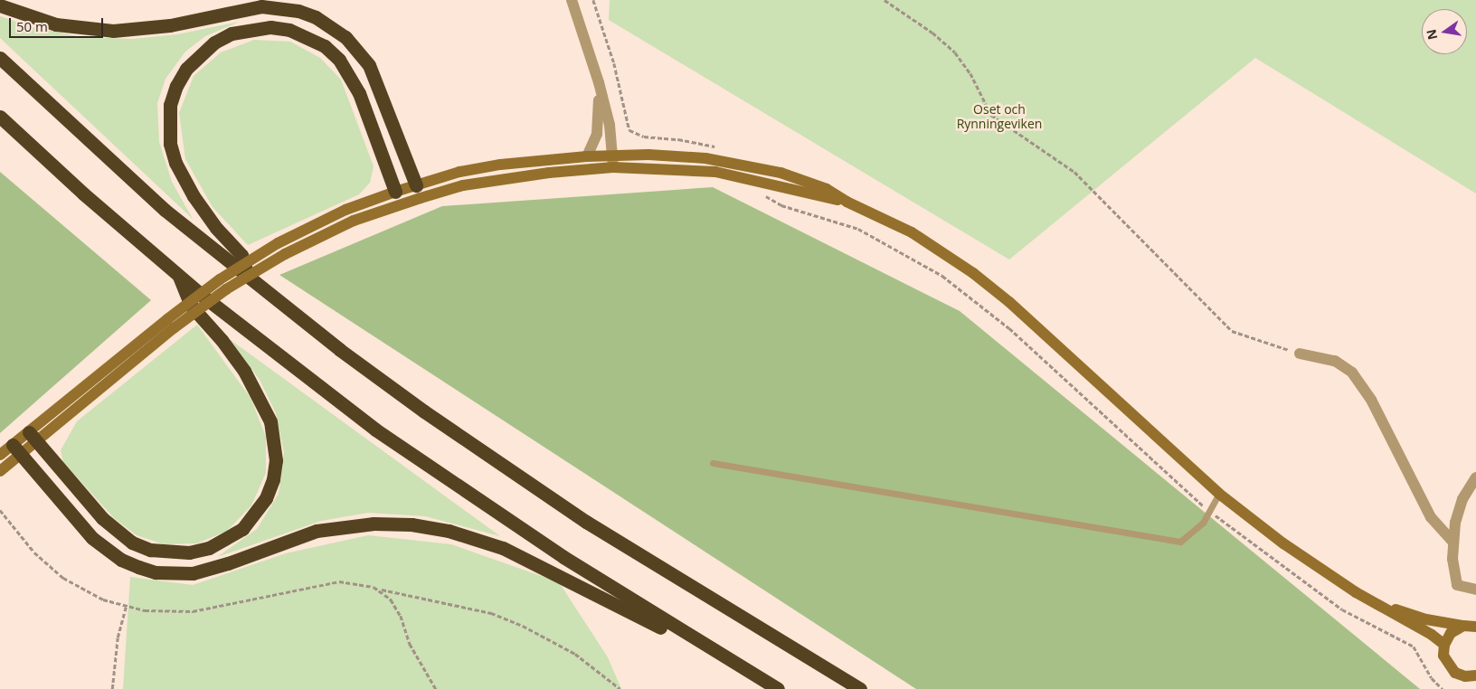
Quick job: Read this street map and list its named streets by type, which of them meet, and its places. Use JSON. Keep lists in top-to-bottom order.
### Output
{
  "parks": ["Oset och Rynningeviken"],
  "scale_bar": "50 m",
  "north": "left"
}
